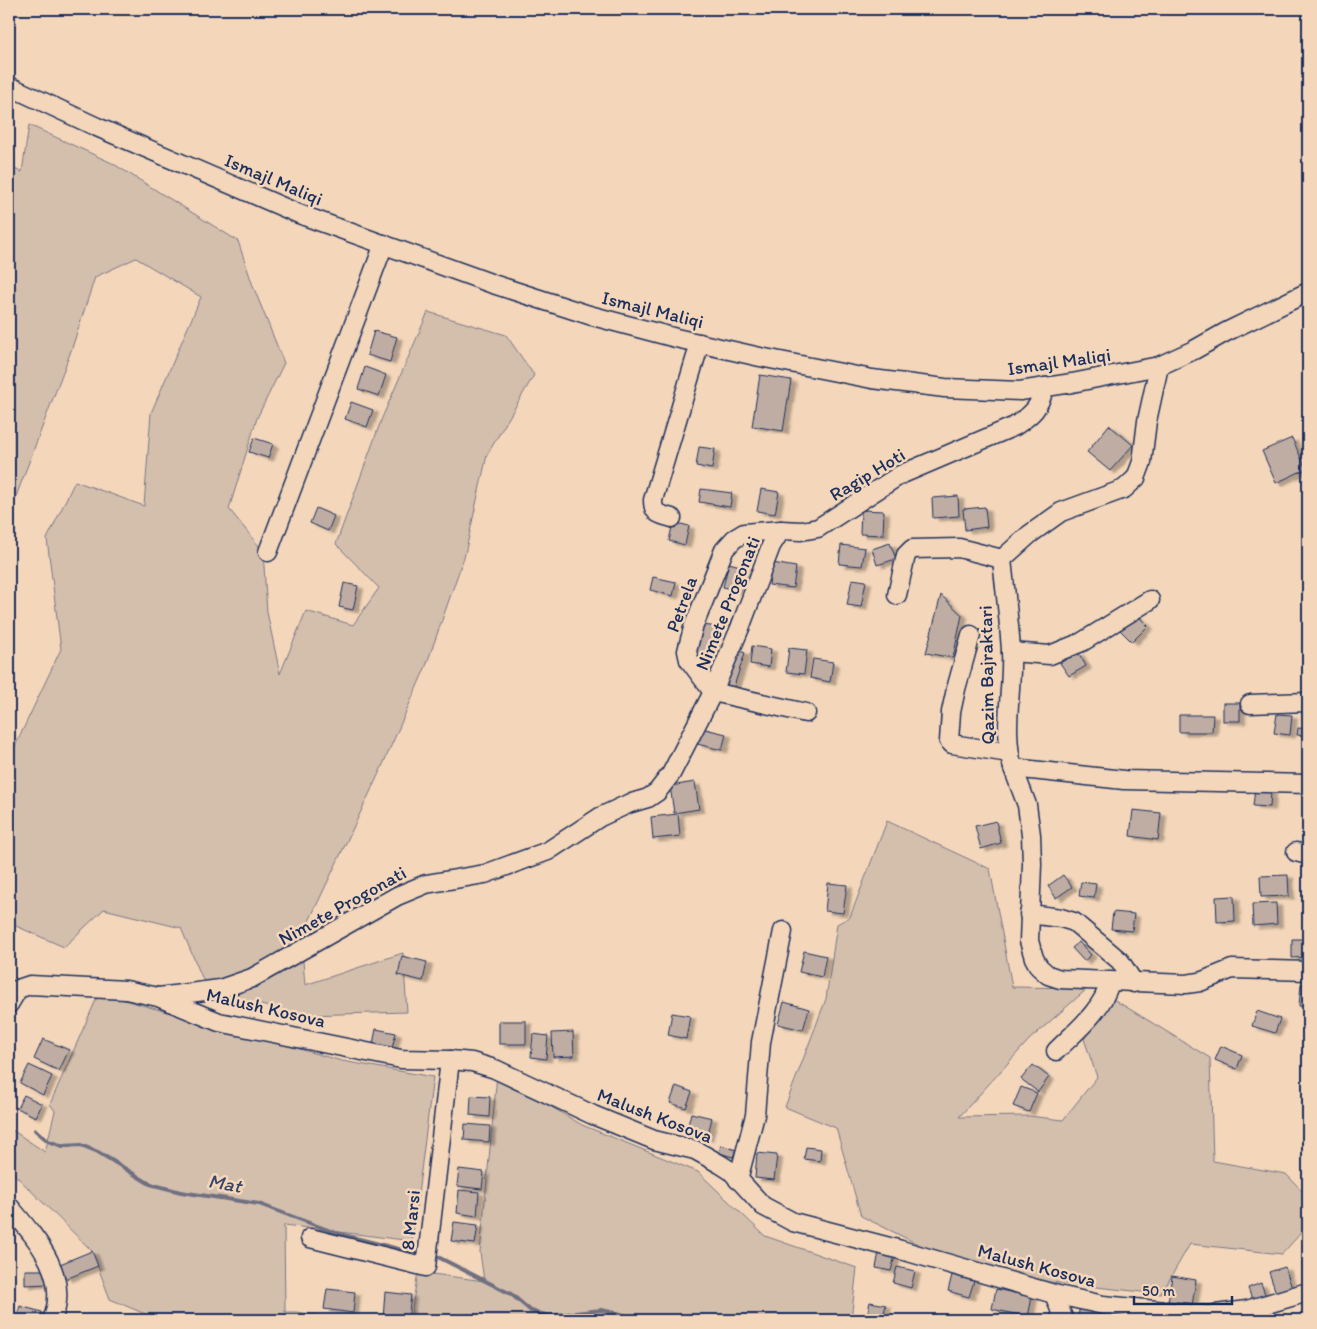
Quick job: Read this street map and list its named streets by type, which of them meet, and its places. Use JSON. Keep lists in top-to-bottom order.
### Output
{
  "streets": {
    "street": [
      "Ismajl Maliqi",
      "Ragip Hoti",
      "Nimete Progonati",
      "Petrela",
      "Qazim Bajraktari",
      "Malush Kosova",
      "8 Marsi"
    ]
  },
  "crossings": [
    ["Ismajl Maliqi", "Ragip Hoti"],
    ["Ragip Hoti", "Nimete Progonati"],
    ["Ragip Hoti", "Petrela"],
    ["Nimete Progonati", "Petrela"],
    ["Nimete Progonati", "Malush Kosova"],
    ["Malush Kosova", "8 Marsi"]
  ],
  "water": ["Mat"],
  "scale_bar": "50 m"
}
